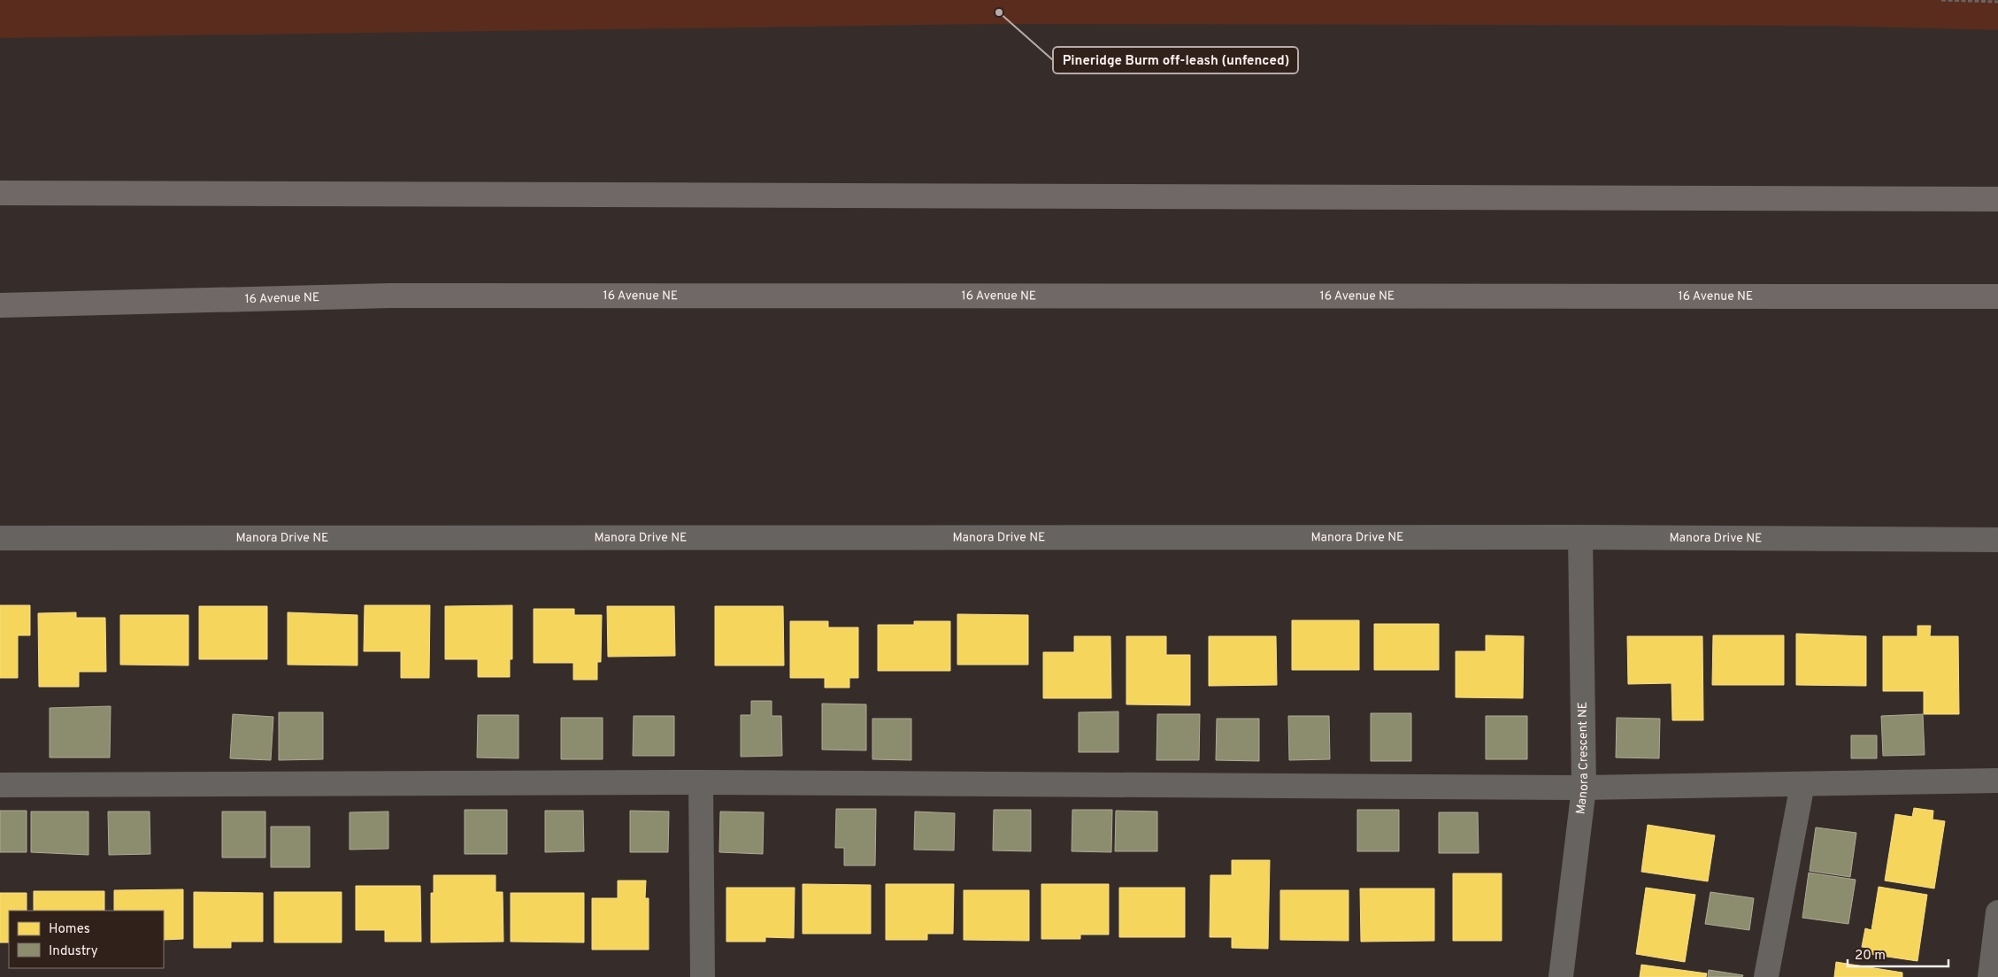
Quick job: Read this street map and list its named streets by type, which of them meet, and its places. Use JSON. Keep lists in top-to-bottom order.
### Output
{
  "streets": {
    "highway": ["16 Avenue NE"],
    "street": ["Manora Drive NE", "Manora Crescent NE"]
  },
  "crossings": [
    ["Manora Drive NE", "Manora Crescent NE"]
  ],
  "places": ["Pineridge Burm off-leash (unfenced)"],
  "legend": ["Homes", "Industry"],
  "scale_bar": "20 m"
}
